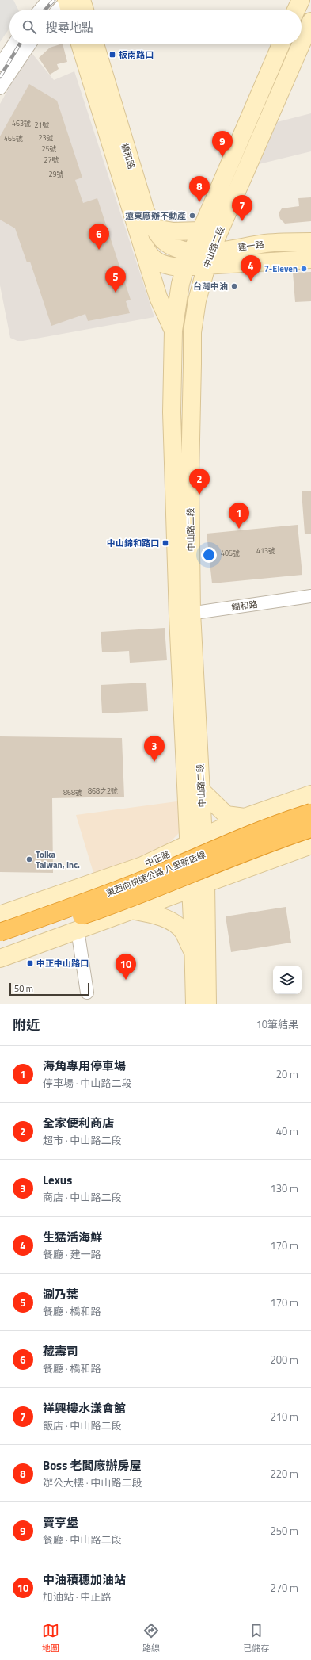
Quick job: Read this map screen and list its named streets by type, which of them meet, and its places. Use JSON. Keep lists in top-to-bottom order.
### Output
{
  "streets": {
    "highway": ["東西向快速公路 八里新店線"],
    "main road": [
      "橋和路",
      "建一路",
      "中山路二段",
      "中正路"
    ],
    "street": ["錦和路"]
  },
  "crossings": [
    ["橋和路", "建一路"],
    ["橋和路", "中山路二段"],
    ["建一路", "中山路二段"],
    ["中山路二段", "錦和路"],
    ["中山路二段", "中正路"]
  ],
  "places": {
    "transit": ["板南路口", "中山錦和路口", "中正中山路口"],
    "other": [
      "遠東廠辦不動產",
      "7-Eleven",
      "台灣中油",
      "Tolka Taiwan, Inc."
    ]
  },
  "house_numbers": [
    "463號",
    "21號",
    "23號",
    "465號",
    "25號",
    "27號",
    "29號",
    "413號",
    "405號",
    "868之2號",
    "868號"
  ],
  "scale_bar": "50 m",
  "page": {
    "search": "搜尋地點",
    "pins": [
      "9",
      "8",
      "7",
      "6",
      "4",
      "5",
      "2",
      "1",
      "3",
      "10"
    ],
    "scale": "50 m",
    "heading": ["附近", "10筆結果"],
    "list": [
      {
        "mark": "1",
        "name": "海角專用停車場",
        "note": "停車場 · 中山路二段",
        "value": "20 m"
      },
      {
        "mark": "2",
        "name": "全家便利商店",
        "note": "超市 · 中山路二段",
        "value": "40 m"
      },
      {
        "mark": "3",
        "name": "Lexus",
        "note": "商店 · 中山路二段",
        "value": "130 m"
      },
      {
        "mark": "4",
        "name": "生猛活海鮮",
        "note": "餐廳 · 建一路",
        "value": "170 m"
      },
      {
        "mark": "5",
        "name": "涮乃葉",
        "note": "餐廳 · 橋和路",
        "value": "170 m"
      },
      {
        "mark": "6",
        "name": "藏壽司",
        "note": "餐廳 · 橋和路",
        "value": "200 m"
      },
      {
        "mark": "7",
        "name": "祥興樓水漾會館",
        "note": "飯店 · 中山路二段",
        "value": "210 m"
      },
      {
        "mark": "8",
        "name": "Boss 老闆廠辦房屋",
        "note": "辦公大樓 · 中山路二段",
        "value": "220 m"
      },
      {
        "mark": "9",
        "name": "賣亨堡",
        "note": "餐廳 · 中山路二段",
        "value": "250 m"
      },
      {
        "mark": "10",
        "name": "中油積穗加油站",
        "note": "加油站 · 中正路",
        "value": "270 m"
      }
    ],
    "nav": ["地圖", "路線", "已儲存"]
  }
}
